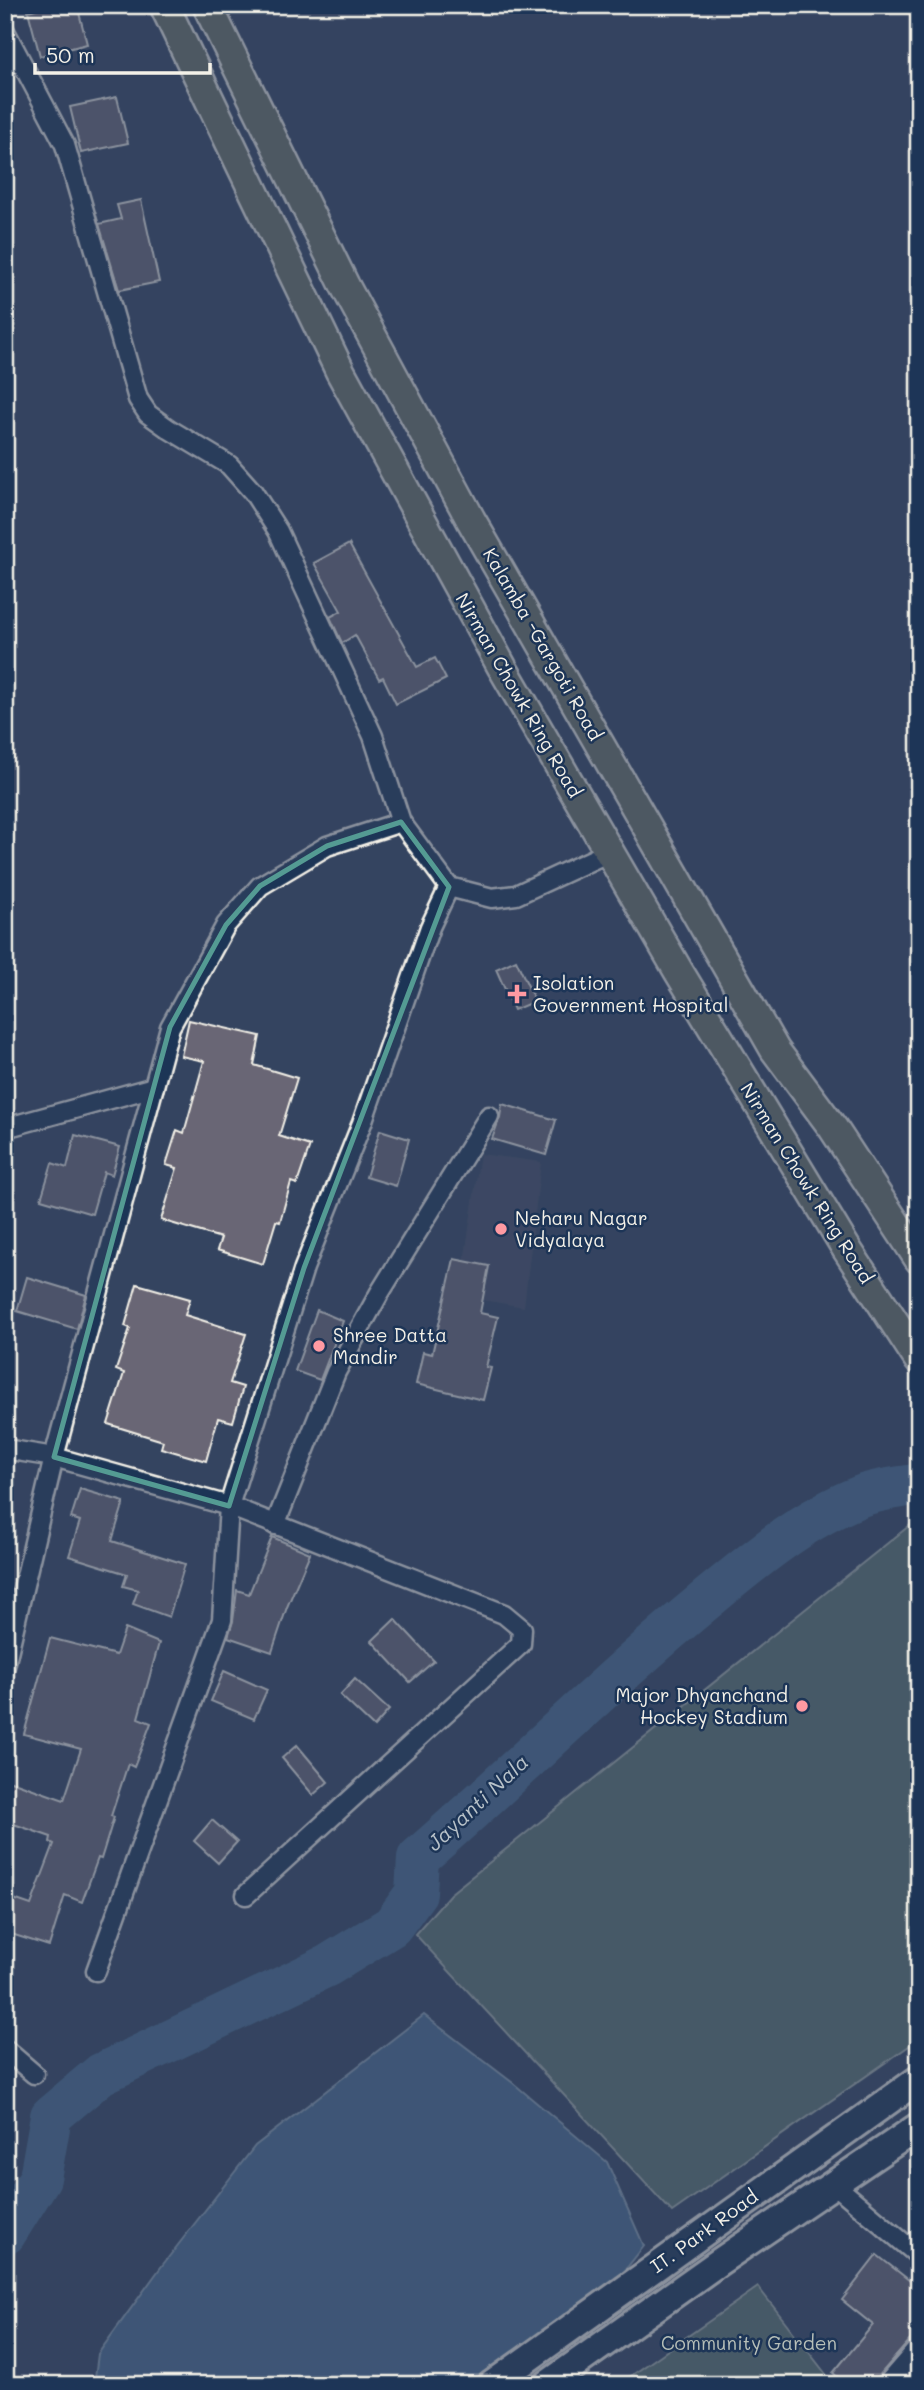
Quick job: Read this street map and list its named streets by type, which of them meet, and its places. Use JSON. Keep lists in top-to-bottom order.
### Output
{
  "streets": {
    "main road": ["Kalamba -Gargoti Road", "Nirman Chowk Ring Road", "IT. Park Road"]
  },
  "water": ["Jayanti Nala"],
  "parks": ["Community Garden"],
  "places": {
    "health": ["Isolation Government Hospital"],
    "other": ["Neharu Nagar Vidyalaya", "Shree Datta Mandir", "Major Dhyanchand Hockey Stadium"]
  },
  "scale_bar": "50 m"
}
